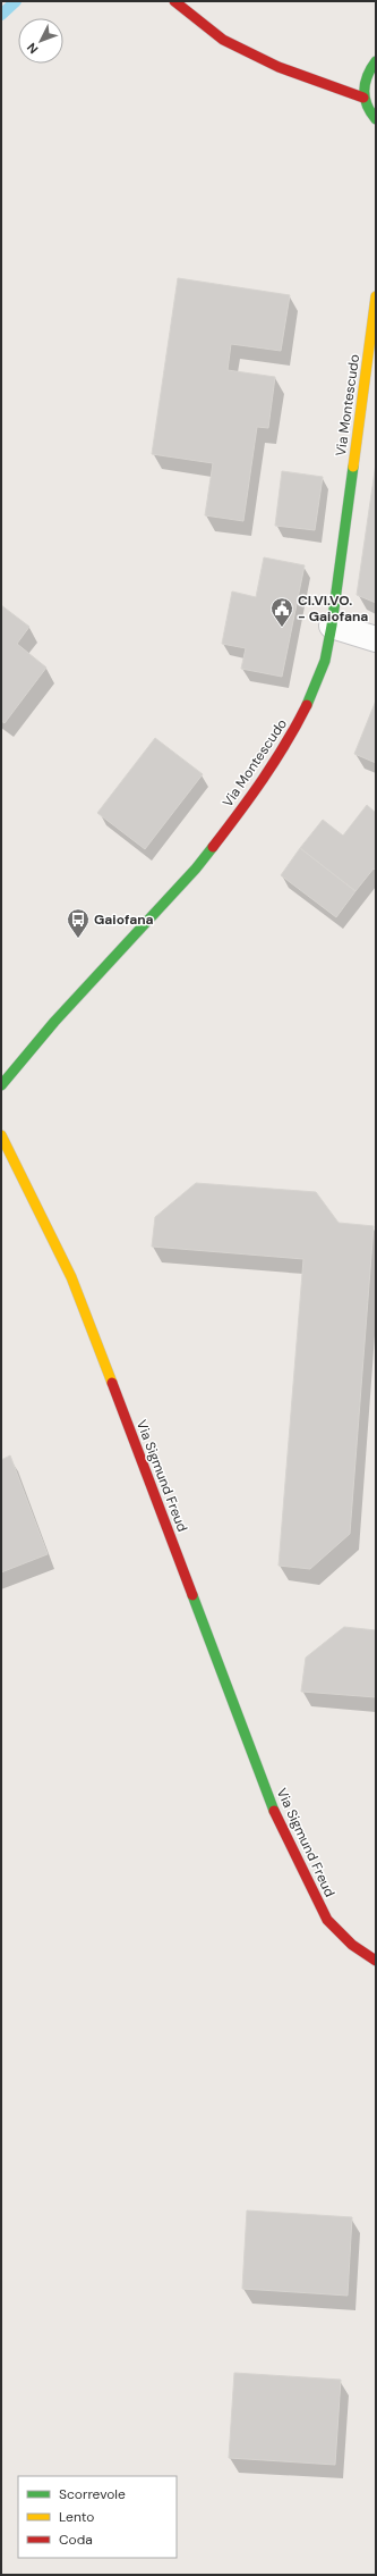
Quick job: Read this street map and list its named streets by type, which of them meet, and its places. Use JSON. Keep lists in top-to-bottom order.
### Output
{
  "streets": {
    "street": ["Via Montescudo", "Via Sigmund Freud"]
  },
  "places": {
    "public building": ["CI.VI.VO. - Gaiofana"],
    "bus stop": ["Gaiofana"]
  },
  "legend": ["Scorrevole", "Lento", "Coda"],
  "north": "bottom left"
}
